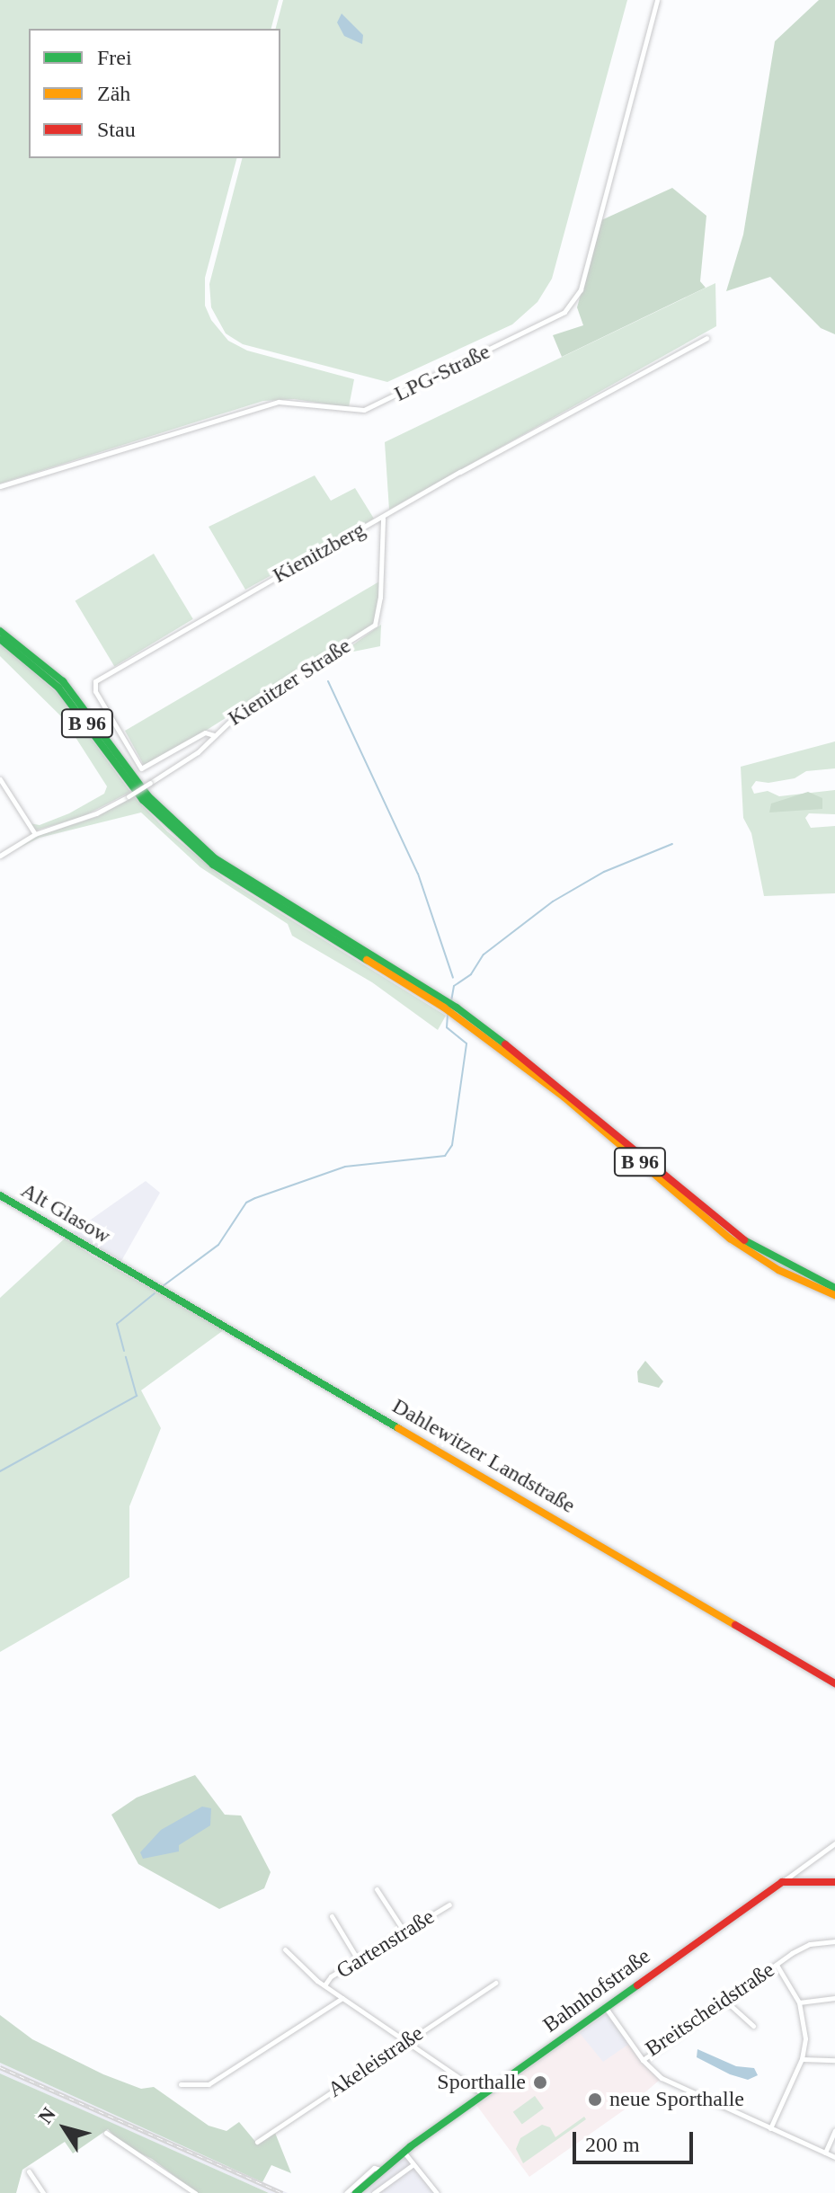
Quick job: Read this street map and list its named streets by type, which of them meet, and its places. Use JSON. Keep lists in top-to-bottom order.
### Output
{
  "streets": {
    "main road": [
      "B 96",
      "Alt Glasow",
      "Dahlewitzer Landstraße",
      "Bahnhofstraße"
    ],
    "street": [
      "LPG-Straße",
      "Kienitzberg",
      "Kienitzer Straße",
      "Gartenstraße",
      "Breitscheidstraße",
      "Akeleistraße"
    ]
  },
  "crossings": [
    ["Kienitzberg", "Kienitzer Straße"],
    ["Alt Glasow", "Dahlewitzer Landstraße"],
    ["Bahnhofstraße", "Breitscheidstraße"]
  ],
  "places": ["Sporthalle", "neue Sporthalle"],
  "legend": ["Frei", "Zäh", "Stau"],
  "scale_bar": "200 m",
  "north": "top left"
}
